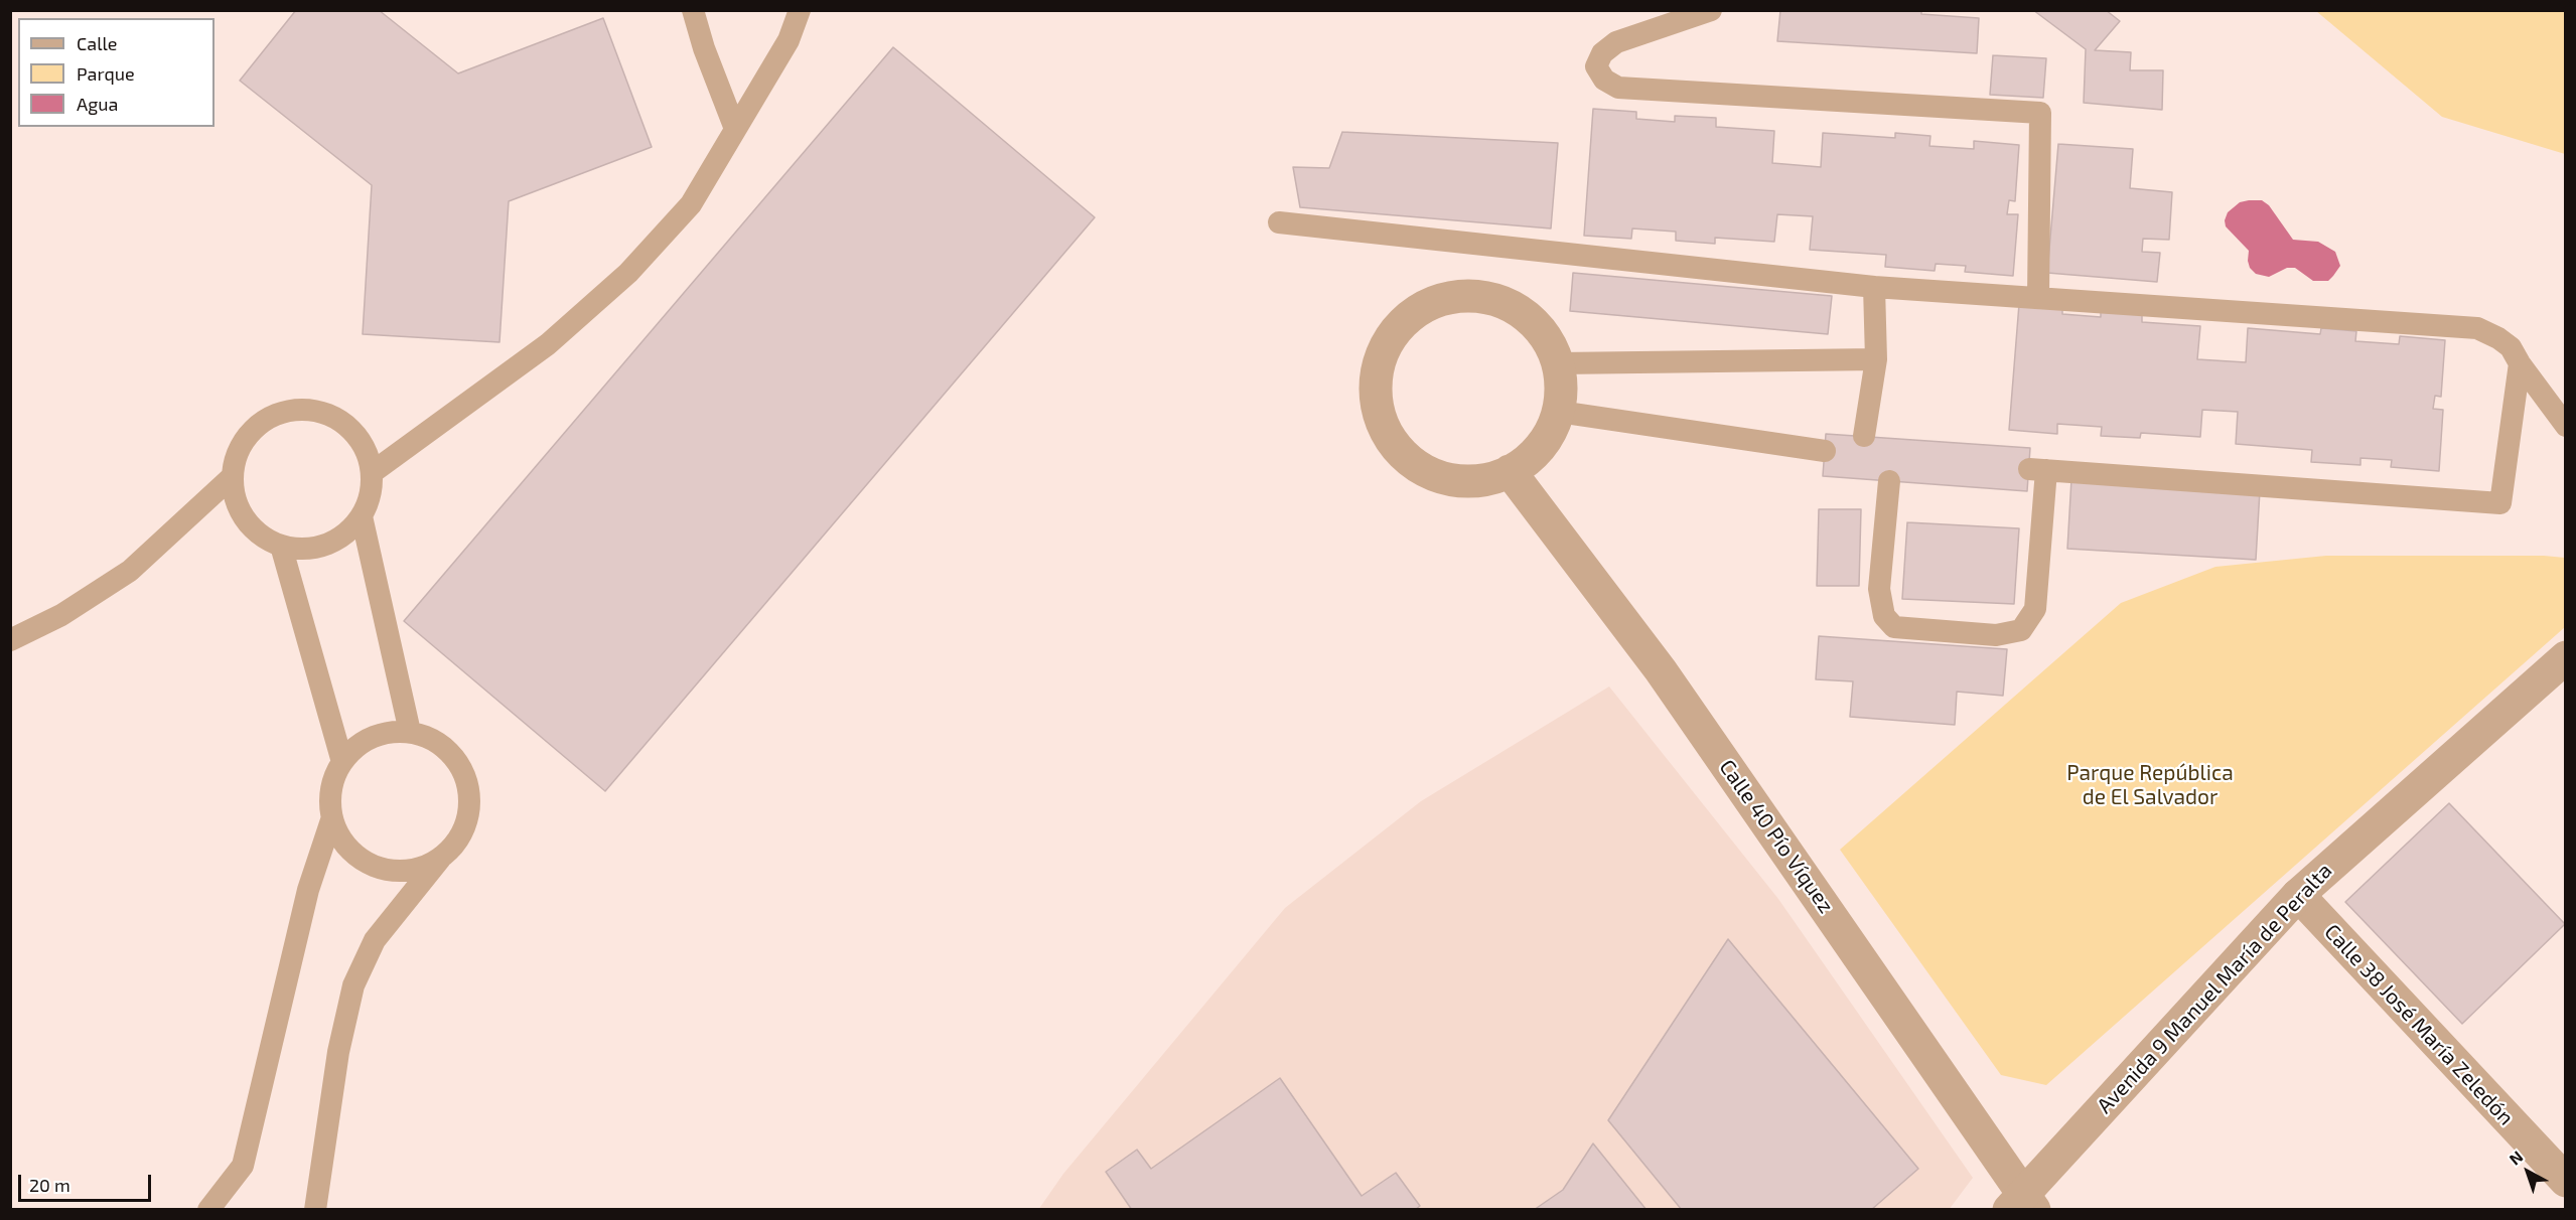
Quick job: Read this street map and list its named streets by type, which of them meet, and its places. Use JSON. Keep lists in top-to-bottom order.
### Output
{
  "streets": {
    "street": ["Calle 40 Pío Víquez", "Avenida 9 Manuel María de Peralta", "Calle 38 José María Zeledón"]
  },
  "crossings": [
    ["Calle 40 Pío Víquez", "Avenida 9 Manuel María de Peralta"],
    ["Avenida 9 Manuel María de Peralta", "Calle 38 José María Zeledón"]
  ],
  "parks": ["Parque República de El Salvador"],
  "legend": ["Calle", "Parque", "Agua"],
  "scale_bar": "20 m",
  "north": "top left"
}
